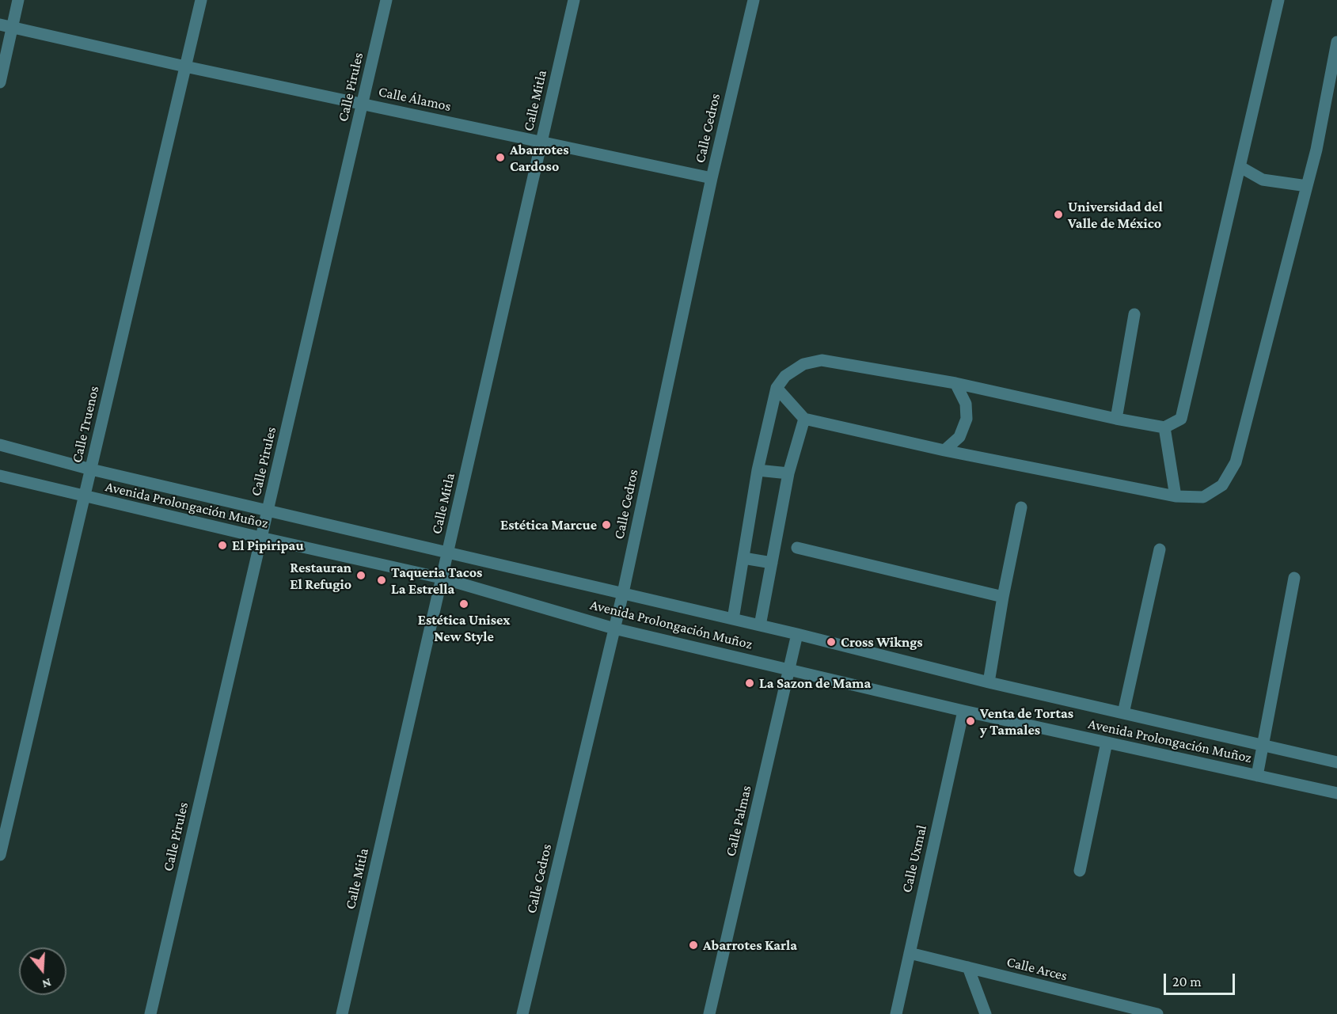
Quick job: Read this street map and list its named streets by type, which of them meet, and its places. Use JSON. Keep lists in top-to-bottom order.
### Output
{
  "streets": {
    "street": [
      "Calle Pirules",
      "Calle Álamos",
      "Calle Mitla",
      "Calle Cedros",
      "Calle Truenos",
      "Avenida Prolongación Muñoz",
      "Calle Palmas",
      "Calle Uxmal",
      "Calle Arces"
    ]
  },
  "crossings": [
    ["Calle Pirules", "Calle Álamos"],
    ["Calle Pirules", "Avenida Prolongación Muñoz"],
    ["Calle Álamos", "Calle Mitla"],
    ["Calle Álamos", "Calle Cedros"],
    ["Calle Álamos", "Calle Truenos"],
    ["Calle Mitla", "Avenida Prolongación Muñoz"],
    ["Calle Cedros", "Avenida Prolongación Muñoz"],
    ["Calle Truenos", "Avenida Prolongación Muñoz"],
    ["Avenida Prolongación Muñoz", "Calle Palmas"],
    ["Avenida Prolongación Muñoz", "Calle Uxmal"],
    ["Calle Uxmal", "Calle Arces"]
  ],
  "places": [
    "Abarrotes Cardoso",
    "Universidad del Valle de México",
    "Estética Marcue",
    "El Pipiripau",
    "Restauran El Refugio",
    "Taqueria Tacos La Estrella",
    "Estética Unisex New Style",
    "Cross Wikngs",
    "La Sazon de Mama",
    "Venta de Tortas y Tamales",
    "Abarrotes Karla"
  ],
  "scale_bar": "20 m",
  "north": "bottom"
}
